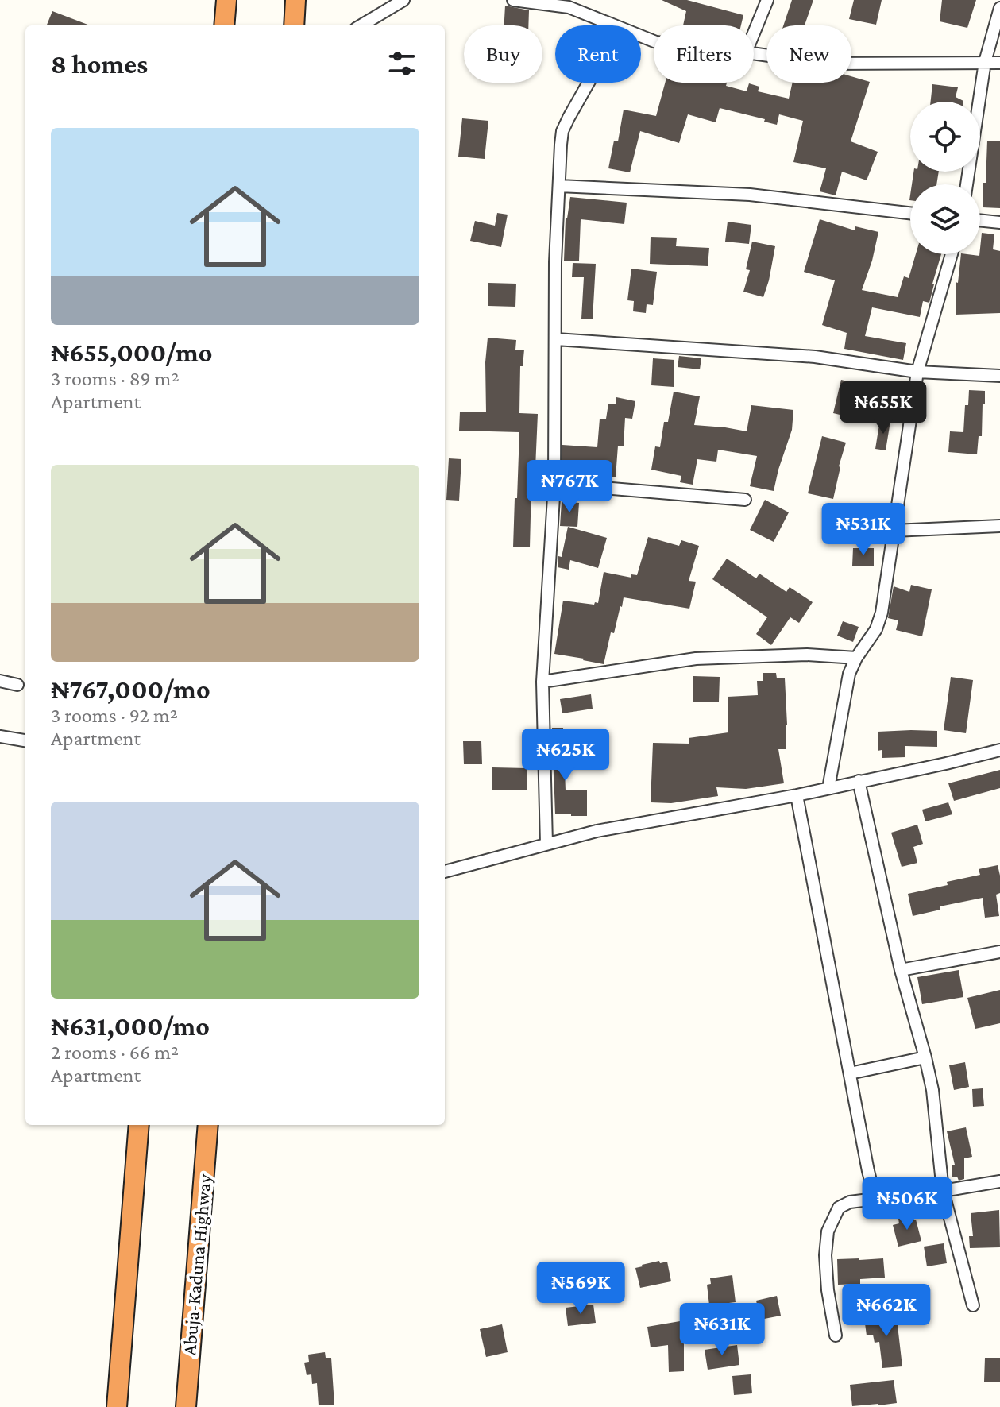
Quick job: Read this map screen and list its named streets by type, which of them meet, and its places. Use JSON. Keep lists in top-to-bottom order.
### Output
{
  "streets": {
    "highway": ["Abuja-Kaduna Highway"]
  },
  "page": {
    "chip": [
      "Buy",
      "Rent",
      "Filters",
      "New"
    ],
    "heading": "8 homes",
    "list": [
      {
        "name": "₦655,000/mo",
        "note": "3 rooms · 89 m² · Apartment"
      },
      {
        "name": "₦767,000/mo",
        "note": "3 rooms · 92 m² · Apartment"
      },
      {
        "name": "₦631,000/mo",
        "note": "2 rooms · 66 m² · Apartment"
      }
    ],
    "price": [
      "₦655K",
      "₦767K",
      "₦531K",
      "₦625K",
      "₦506K",
      "₦569K",
      "₦662K",
      "₦631K"
    ]
  }
}
